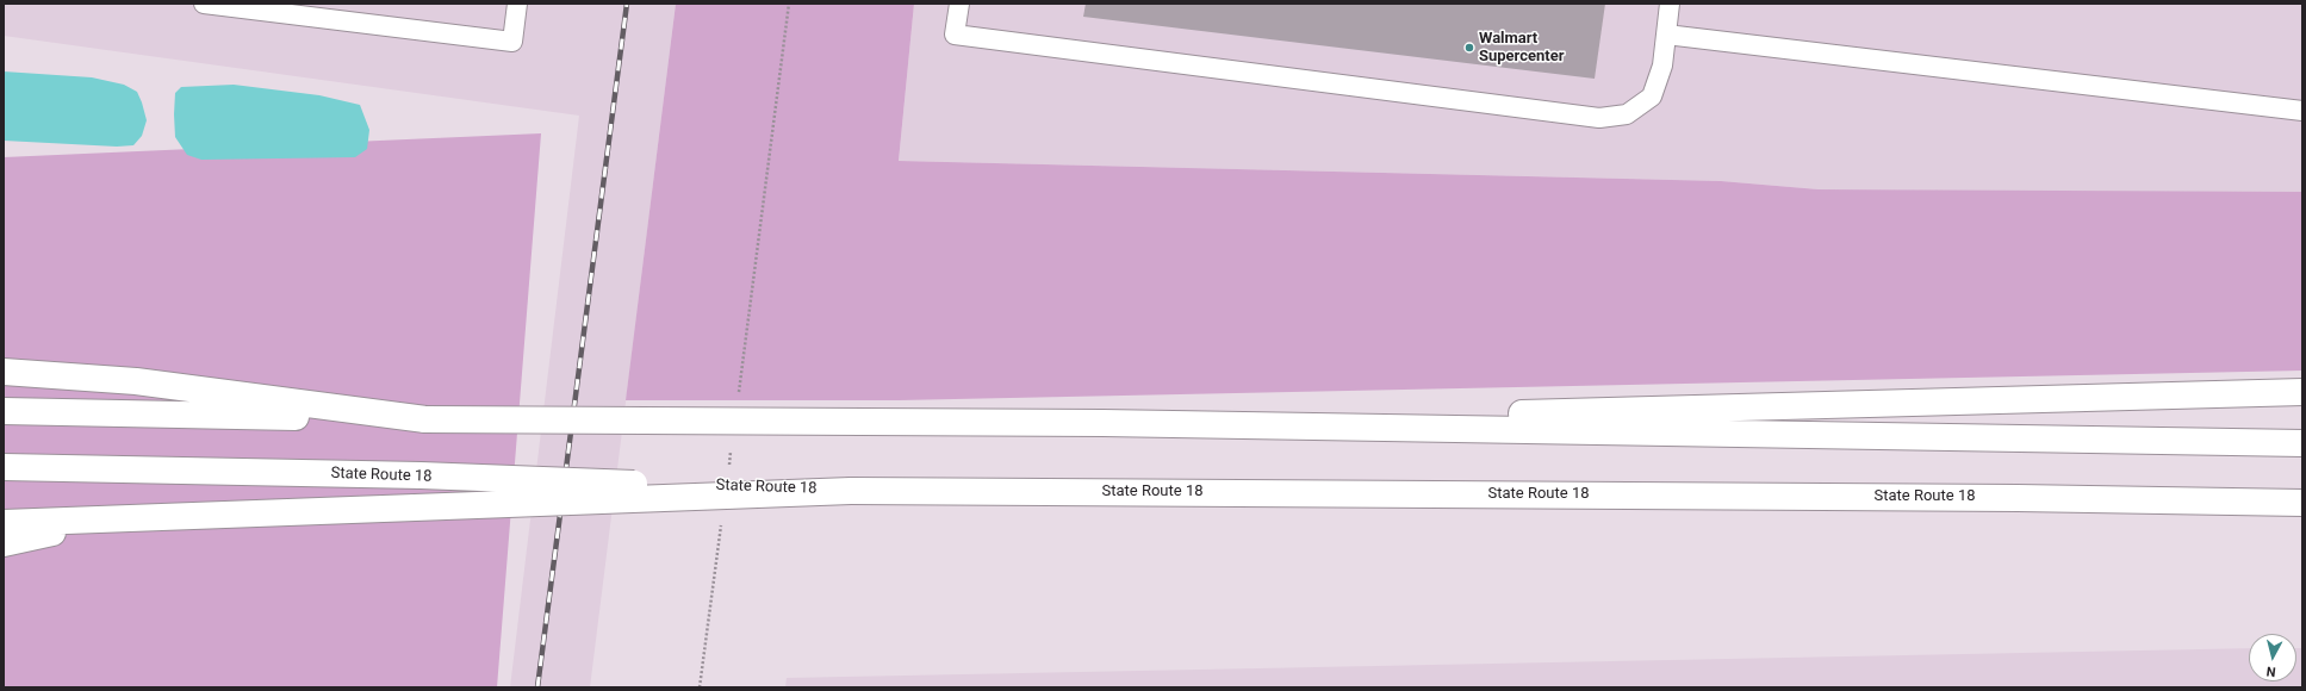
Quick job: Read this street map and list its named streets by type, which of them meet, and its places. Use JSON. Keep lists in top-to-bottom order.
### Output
{
  "streets": {
    "highway": ["State Route 18"]
  },
  "places": ["Walmart Supercenter"],
  "north": "bottom"
}
